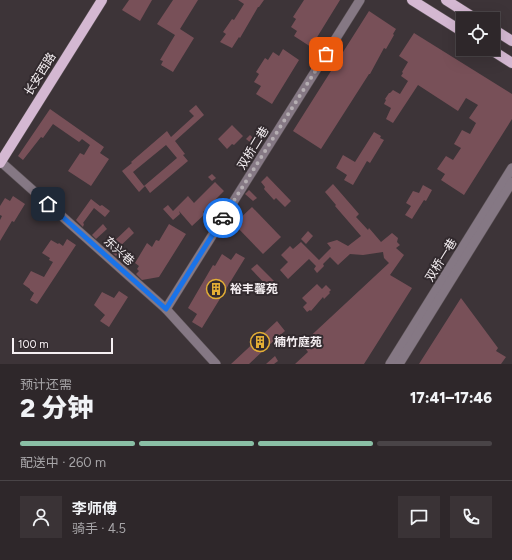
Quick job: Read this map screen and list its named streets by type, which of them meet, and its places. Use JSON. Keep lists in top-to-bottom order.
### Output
{
  "streets": {
    "main road": ["长安西路"],
    "street": ["双桥二巷", "东兴巷", "双桥一巷"]
  },
  "crossings": [
    ["长安西路", "东兴巷"],
    ["双桥二巷", "东兴巷"]
  ],
  "places": {
    "building": ["裕丰馨苑", "楠竹庭苑"]
  },
  "scale_bar": "100 m",
  "page": {
    "scale": "100 m",
    "heading": ["2 分钟", "预计还需", "17:41–17:46"],
    "panel": ["李师傅", "骑手 · 4.5"],
    "bar": "配送中 · 260 m"
  }
}
